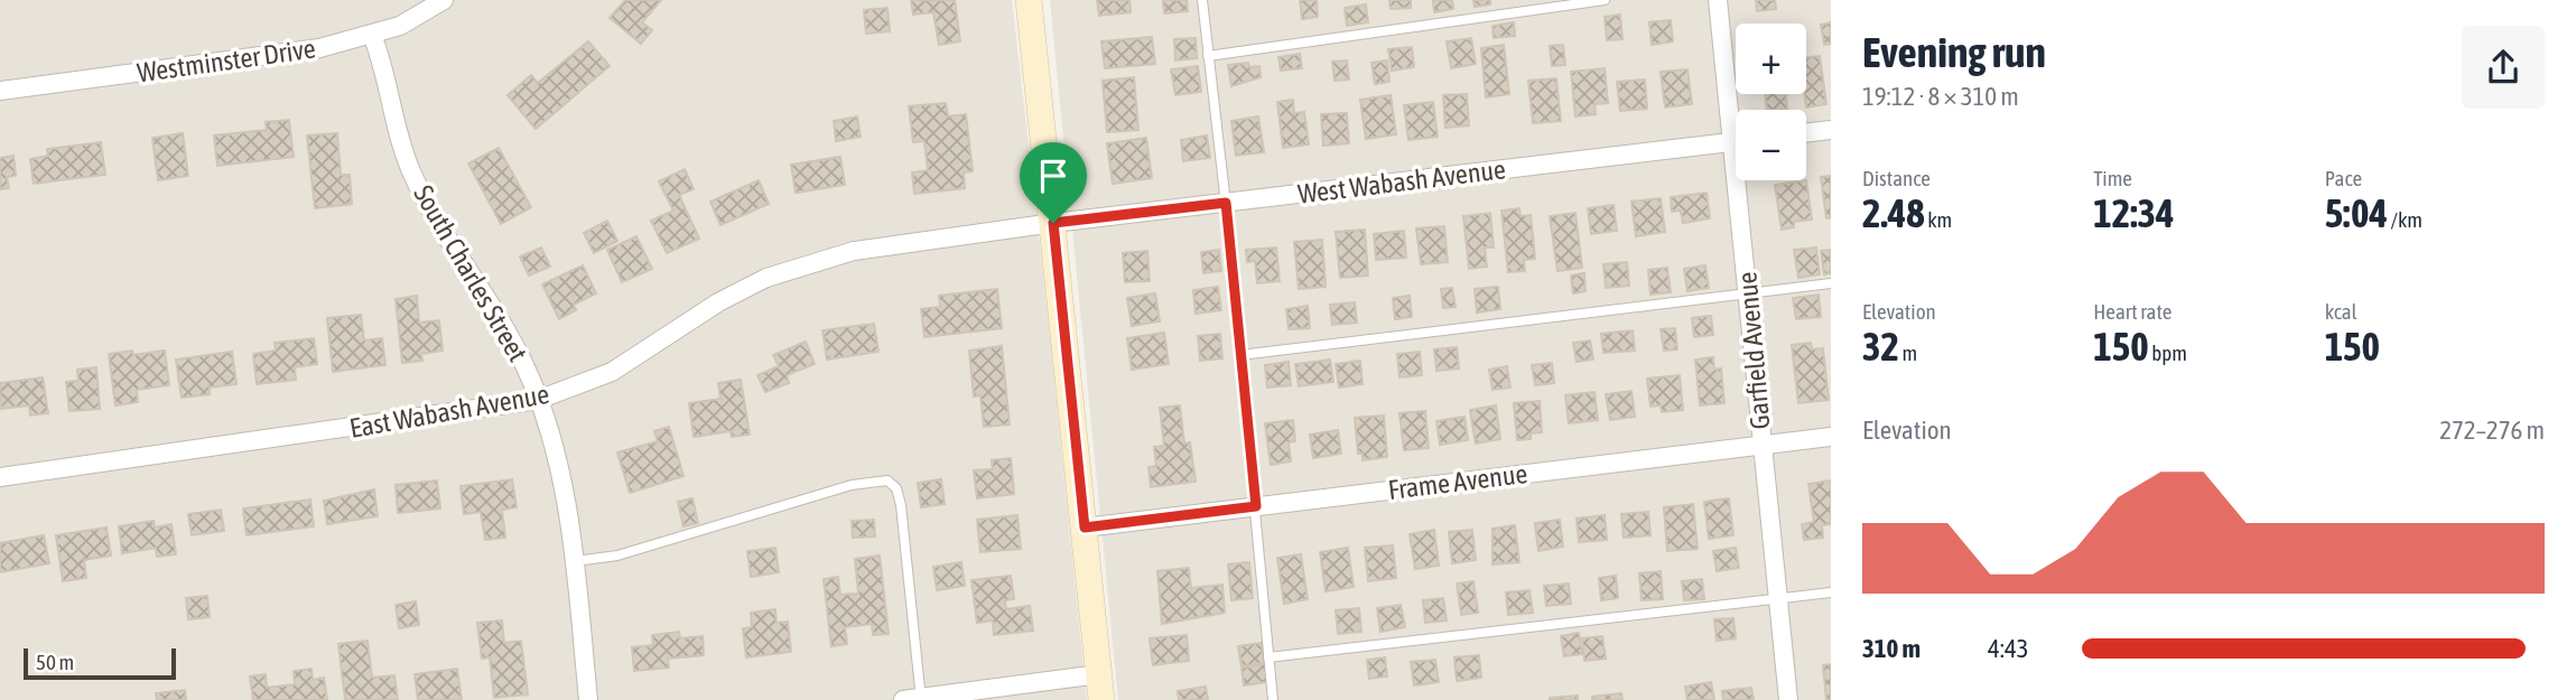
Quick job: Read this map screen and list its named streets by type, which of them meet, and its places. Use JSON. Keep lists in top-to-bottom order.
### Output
{
  "streets": {
    "street": [
      "Westminster Drive",
      "West Wabash Avenue",
      "South Charles Street",
      "Garfield Avenue",
      "East Wabash Avenue",
      "Frame Avenue"
    ]
  },
  "crossings": [
    ["Westminster Drive", "South Charles Street"],
    ["West Wabash Avenue", "East Wabash Avenue"],
    ["South Charles Street", "East Wabash Avenue"],
    ["Garfield Avenue", "Frame Avenue"]
  ],
  "scale_bar": "50 m",
  "page": {
    "heading": ["Evening run", "19:12 · 8 × 310 m"],
    "map_buttons": ["+", "−"],
    "stats": [
      ["Distance", "2.48 km"],
      ["Time", "12:34"],
      ["Pace", "5:04 /km"],
      ["Elevation", "32 m"],
      ["Heart rate", "150 bpm"],
      ["kcal", "150"]
    ],
    "chart": ["Elevation", "272–276 m"],
    "list": [
      {
        "name": "310 m",
        "note": "4:43"
      }
    ],
    "scale": "50 m"
  }
}
